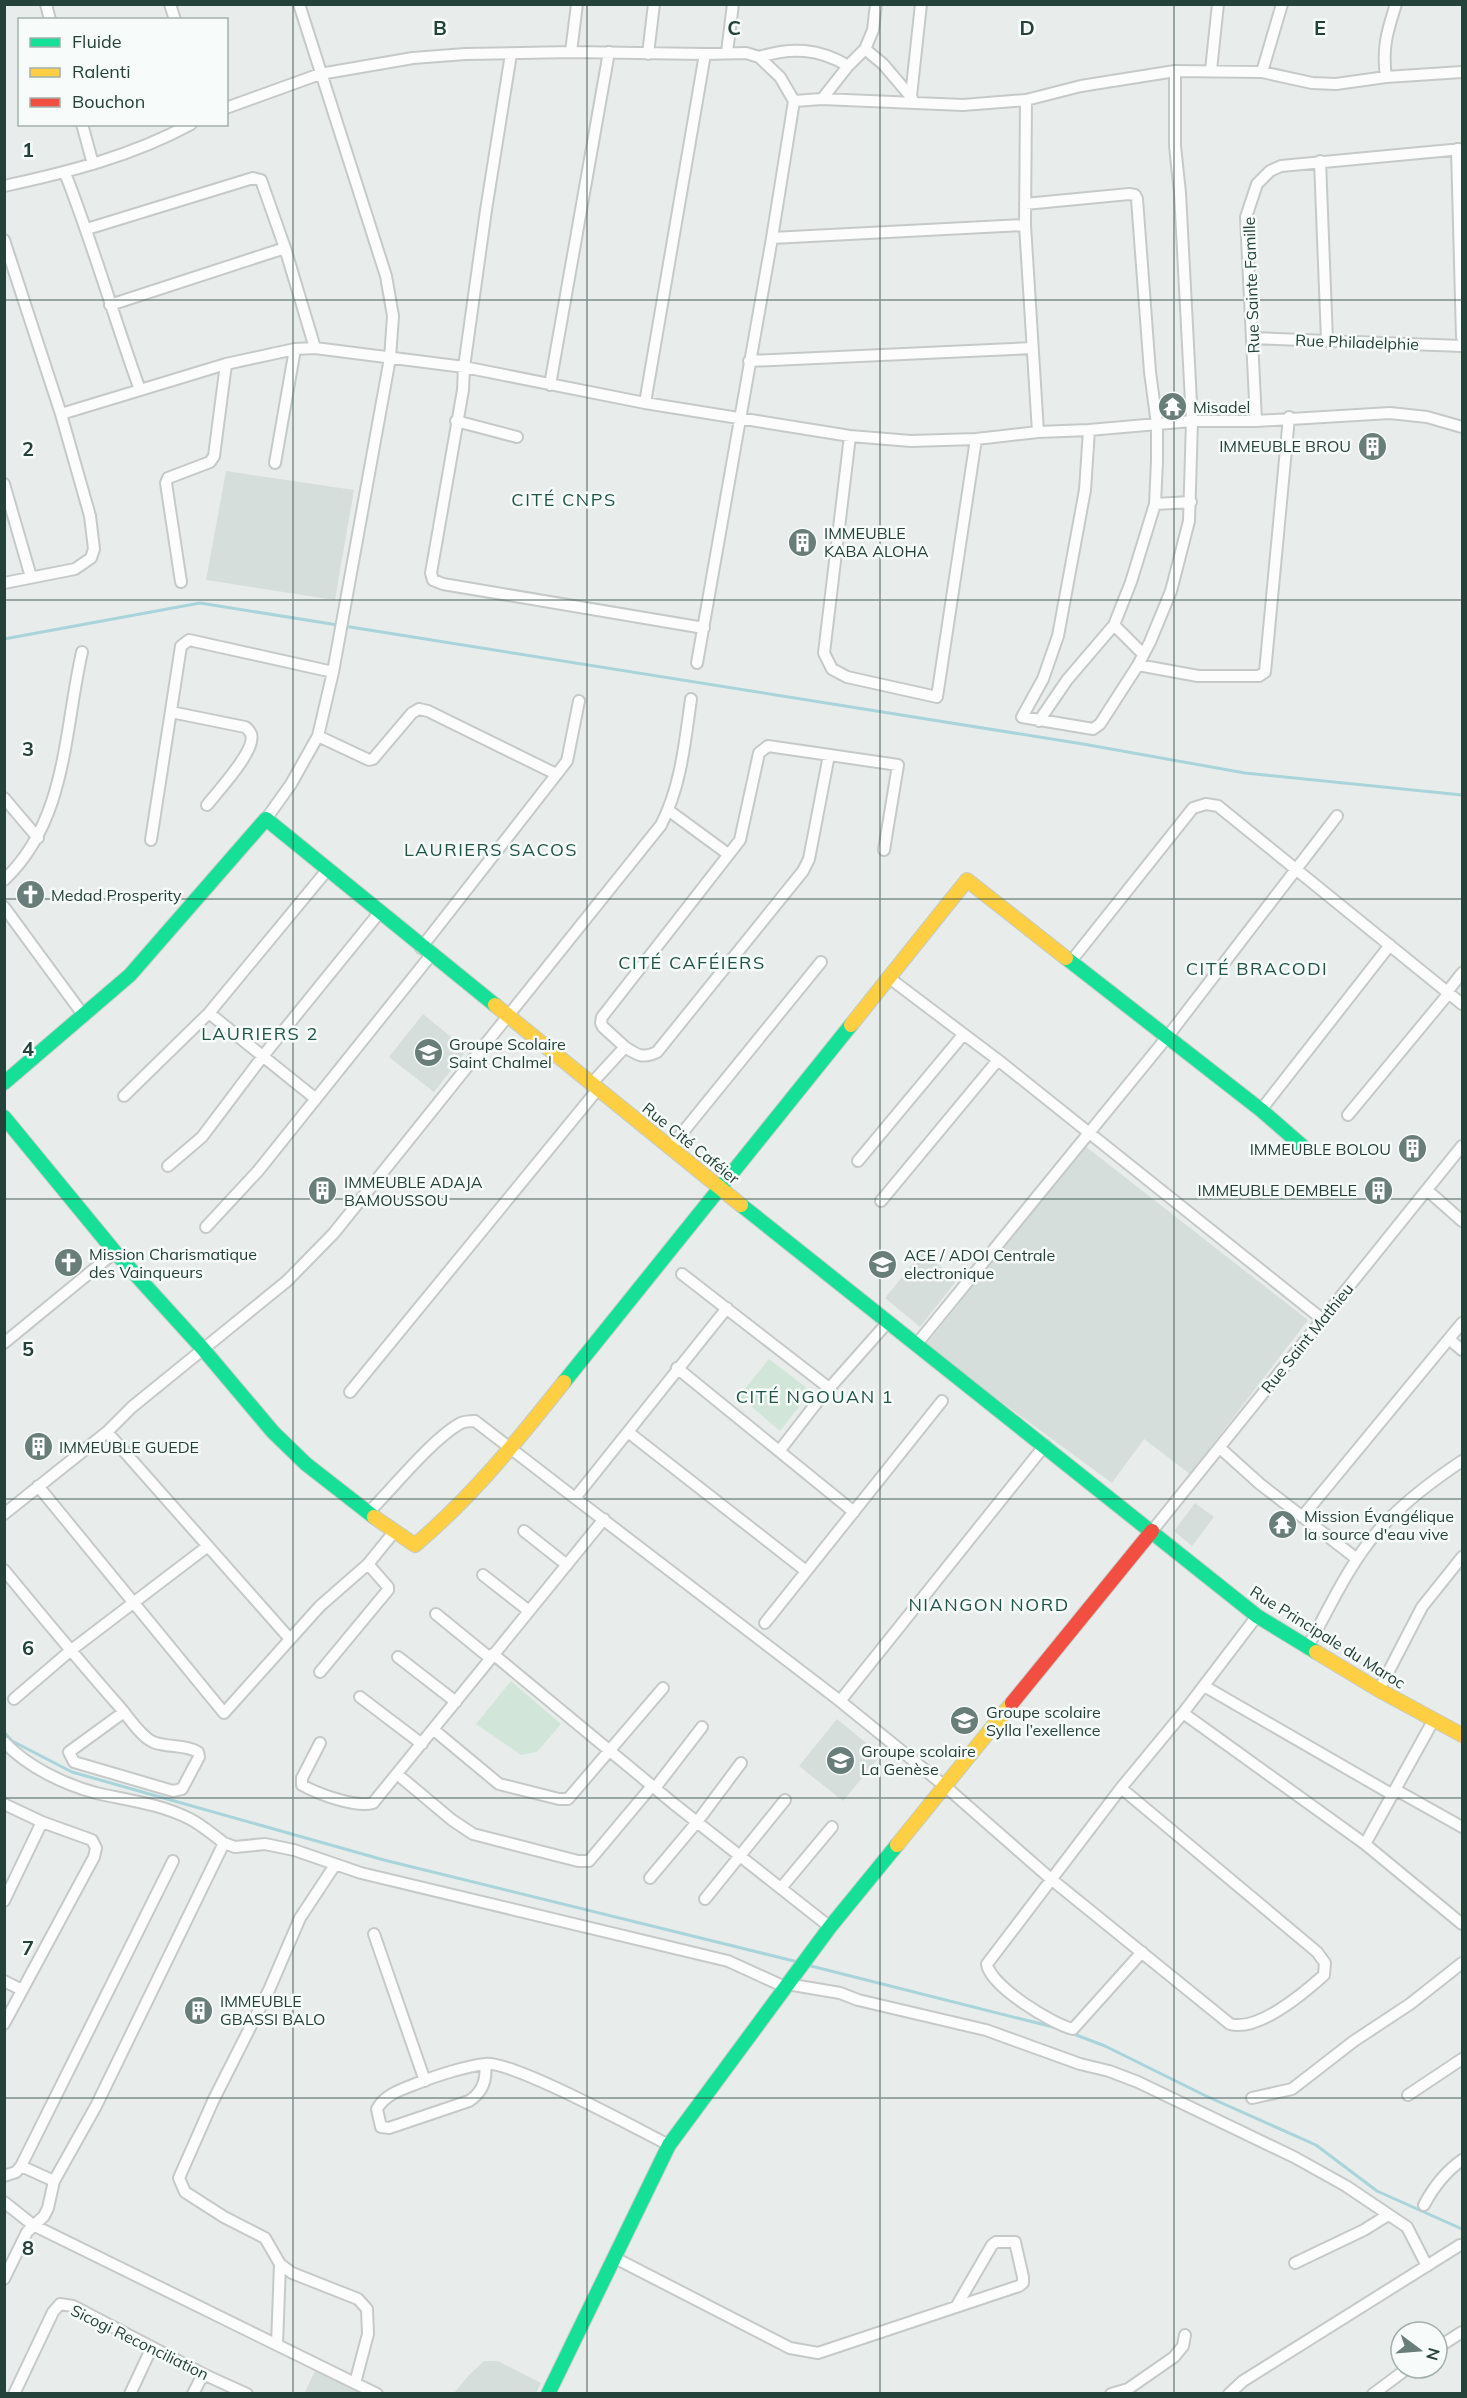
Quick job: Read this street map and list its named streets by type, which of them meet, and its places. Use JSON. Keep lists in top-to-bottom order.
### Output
{
  "streets": {
    "street": [
      "Rue Sainte Famille",
      "Rue Philadelphie",
      "Rue Cité Caféier",
      "Rue Saint Mathieu",
      "Rue Principale du Maroc",
      "Sicogi Reconciliation"
    ]
  },
  "crossings": [
    ["Rue Sainte Famille", "Rue Philadelphie"],
    ["Rue Cité Caféier", "Rue Principale du Maroc"],
    ["Rue Saint Mathieu", "Rue Principale du Maroc"]
  ],
  "districts": [
    "CITÉ CNPS",
    "LAURIERS SACOS",
    "CITÉ CAFÉIERS",
    "CITÉ BRACODI",
    "LAURIERS 2",
    "CITÉ NGOUAN 1",
    "NIANGON NORD"
  ],
  "places": {
    "temple": ["Misadel", "Mission Évangélique la source d'eau vive"],
    "building": [
      "IMMEUBLE BROU",
      "IMMEUBLE KABA ALOHA",
      "IMMEUBLE BOLOU",
      "IMMEUBLE DEMBELE",
      "IMMEUBLE ADAJA BAMOUSSOU",
      "IMMEUBLE GUEDE",
      "IMMEUBLE GBASSI BALO"
    ],
    "church": ["Medad Prosperity", "Mission Charismatique des Vainqueurs"],
    "school or university": [
      "Groupe Scolaire Saint Chalmel",
      "ACE / ADOI Centrale electronique",
      "Groupe scolaire Sylla l’exellence",
      "Groupe scolaire La Genèse"
    ]
  },
  "legend": ["Fluide", "Ralenti", "Bouchon"],
  "north": "right",
  "grid": {
    "columns": [
      "B",
      "C",
      "D",
      "E"
    ],
    "rows": [
      "1",
      "2",
      "3",
      "4",
      "5",
      "6",
      "7",
      "8"
    ]
  }
}
